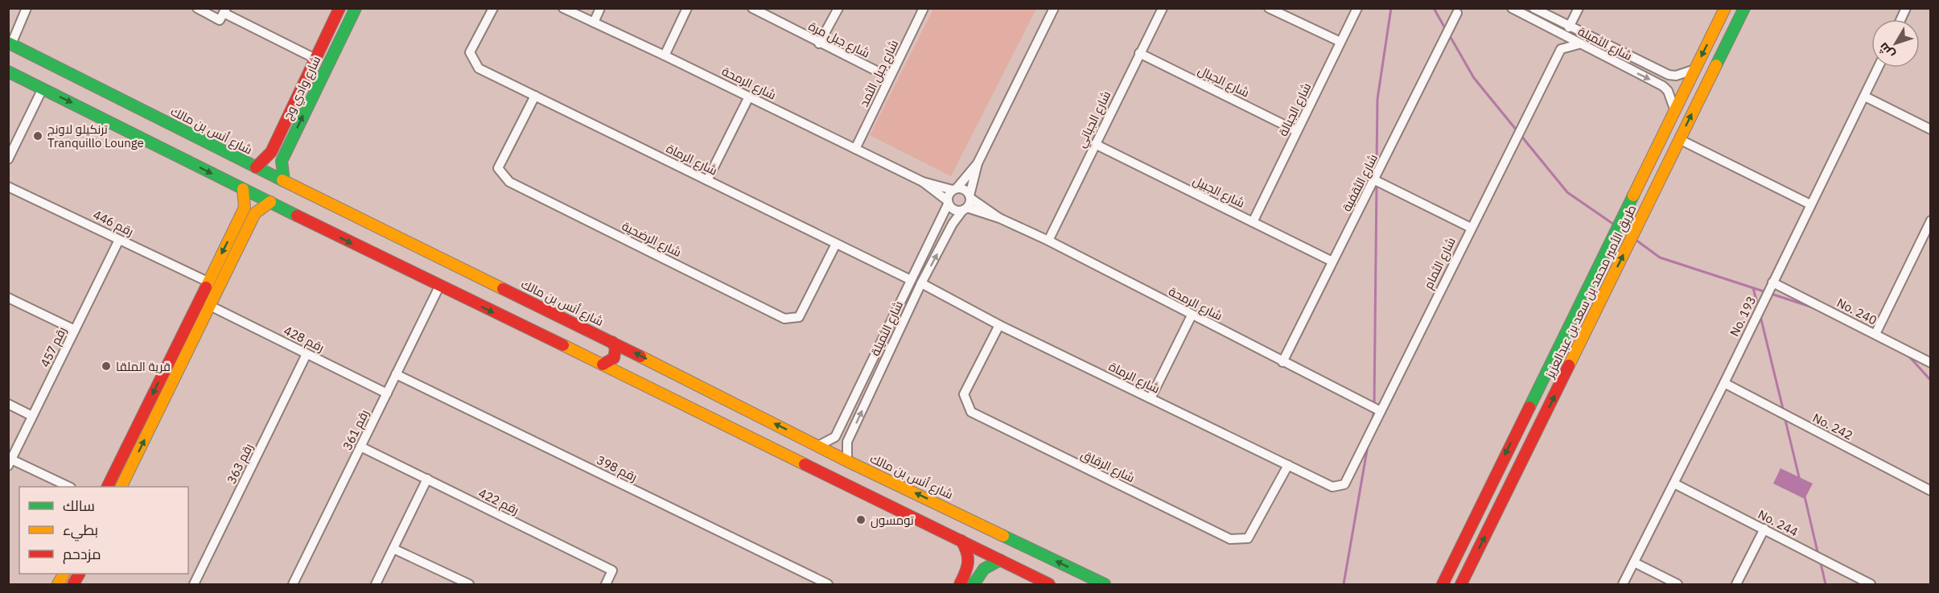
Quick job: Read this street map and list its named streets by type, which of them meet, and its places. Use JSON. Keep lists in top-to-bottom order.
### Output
{
  "streets": {
    "main road": ["شارع وادي وج", "شارع أنس بن مالك", "طريق الأمير محمد بن سعد بن عبدالعزيز"],
    "street": [
      "شارع جبل مرة",
      "شارع الثميلة",
      "شارع جبل الثمد",
      "شارع الجبال",
      "شارع الرمحة",
      "شارع الجبالة",
      "شارع الجباني",
      "شارع الرماة",
      "شارع الثقفية",
      "شارع الجبيل",
      "رقم 446",
      "شارع الرضحية",
      "شارع الثمام",
      "No. 240",
      "No. 193",
      "رقم 428",
      "رقم 457",
      "No. 242",
      "رقم 361",
      "رقم 363",
      "شارع الرقاق",
      "رقم 398",
      "رقم 422",
      "No. 244"
    ]
  },
  "crossings": [
    ["شارع جبل مرة", "شارع جبل الثمد"],
    ["شارع الثميلة", "شارع أنس بن مالك"],
    ["شارع الثميلة", "شارع الرماة"],
    ["شارع الثميلة", "طريق الأمير محمد بن سعد بن عبدالعزيز"],
    ["شارع جبل الثمد", "شارع الرمحة"],
    ["شارع الجبال", "شارع الجبالة"],
    ["شارع الجبال", "شارع الجباني"],
    ["شارع الرمحة", "شارع الجباني"],
    ["شارع الرمحة", "شارع الثقفية"],
    ["شارع الرمحة", "شارع الثمام"],
    ["شارع وادي وج", "شارع أنس بن مالك"],
    ["شارع الجبالة", "شارع الجبيل"],
    ["شارع الجباني", "شارع الجبيل"],
    ["شارع الرماة", "شارع الرضحية"],
    ["شارع الرماة", "شارع الثمام"],
    ["شارع الرماة", "شارع الرقاق"],
    ["شارع الثقفية", "شارع الجبيل"],
    ["رقم 446", "رقم 457"],
    ["No. 240", "No. 193"],
    ["No. 193", "No. 242"],
    ["No. 193", "No. 244"],
    ["رقم 428", "رقم 361"],
    ["رقم 428", "رقم 363"],
    ["رقم 361", "رقم 398"],
    ["رقم 361", "رقم 422"]
  ],
  "places": ["ترنكيلو لاونج Tranquillo Lounge", "قرية الملقا", "تومسون"],
  "legend": ["سالك", "بطيء", "مزدحم"],
  "north": "bottom left"
}
